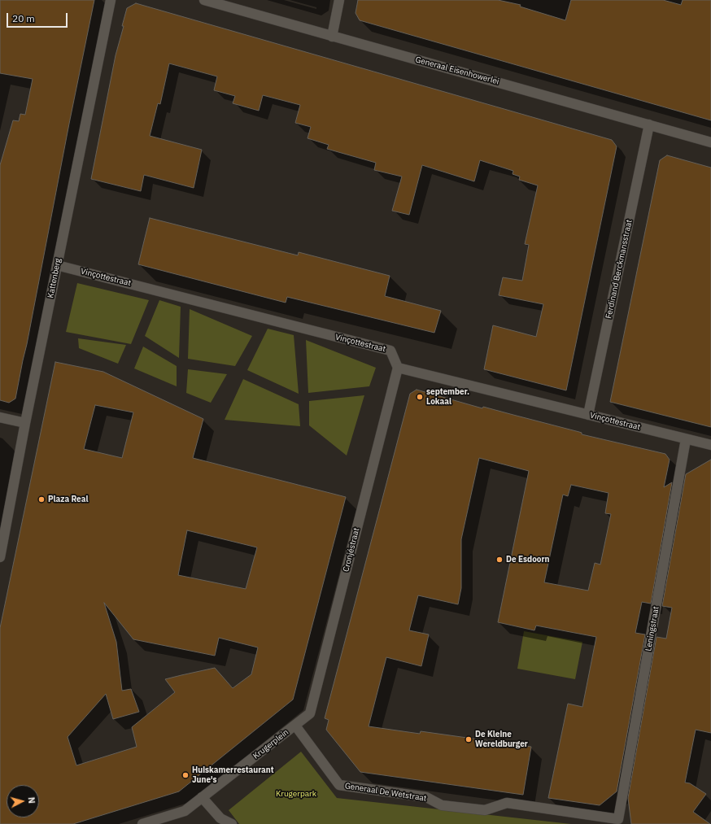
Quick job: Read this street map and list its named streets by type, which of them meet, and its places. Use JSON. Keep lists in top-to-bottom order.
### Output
{
  "streets": {
    "street": [
      "Generaal Eisenhowerlei",
      "Ferdinand Berckmansstraat",
      "Vinçottestraat",
      "Kattenberg",
      "Cronjéstraat",
      "Leningstraat",
      "Krugerplein",
      "Generaal De Wetstraat"
    ]
  },
  "crossings": [
    ["Generaal Eisenhowerlei", "Ferdinand Berckmansstraat"],
    ["Ferdinand Berckmansstraat", "Vinçottestraat"],
    ["Vinçottestraat", "Kattenberg"],
    ["Vinçottestraat", "Cronjéstraat"],
    ["Vinçottestraat", "Leningstraat"],
    ["Cronjéstraat", "Krugerplein"],
    ["Cronjéstraat", "Generaal De Wetstraat"],
    ["Leningstraat", "Generaal De Wetstraat"],
    ["Krugerplein", "Generaal De Wetstraat"]
  ],
  "parks": ["Krugerpark"],
  "places": [
    "september. Lokaal",
    "Plaza Real",
    "De Esdoorn",
    "De Kleine Wereldburger",
    "Huiskamerrestaurant June's"
  ],
  "scale_bar": "20 m",
  "north": "right"
}
